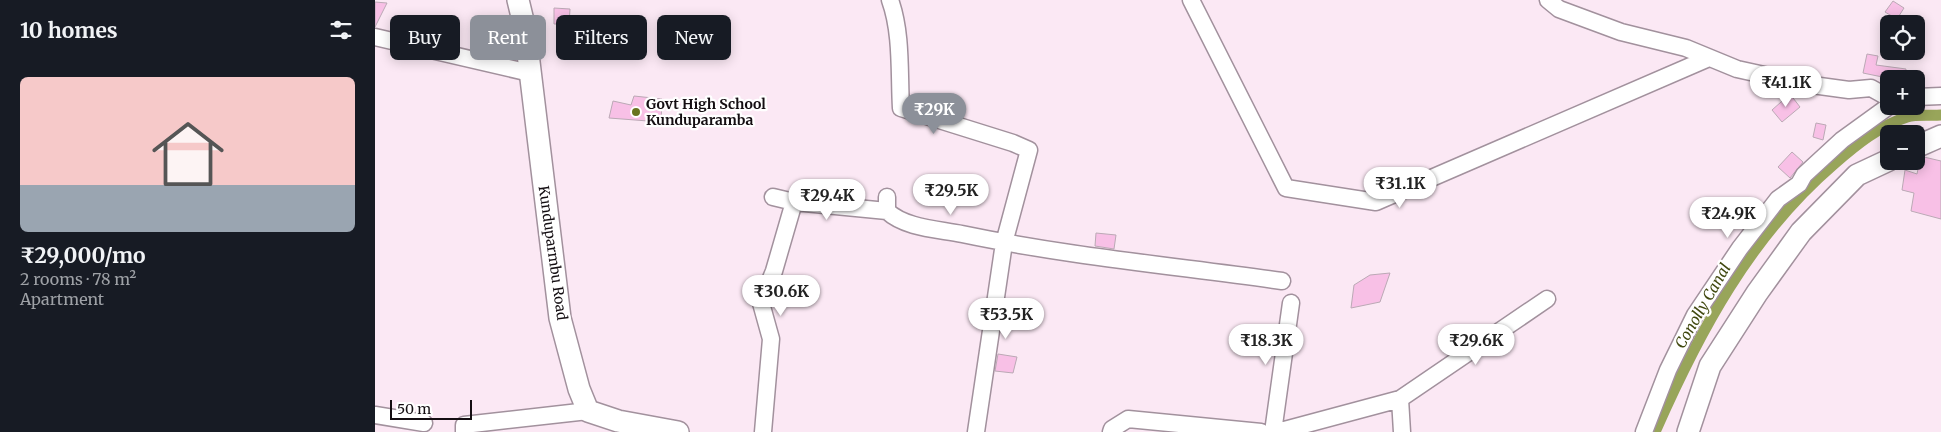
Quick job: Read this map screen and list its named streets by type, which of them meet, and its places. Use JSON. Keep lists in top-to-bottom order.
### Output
{
  "streets": {
    "main road": ["Kunduparmbu Road"]
  },
  "water": ["Conolly Canal"],
  "places": ["Govt High School Kunduparamba"],
  "scale_bar": "50 m",
  "page": {
    "heading": "10 homes",
    "map_buttons": ["+", "−"],
    "chip": [
      "Buy",
      "Rent",
      "Filters",
      "New"
    ],
    "list": [
      {
        "name": "₹29,000/mo",
        "note": "2 rooms · 78 m² · Apartment"
      }
    ],
    "price": [
      "₹41.1K",
      "₹29K",
      "₹31.1K",
      "₹29.5K",
      "₹29.4K",
      "₹24.9K",
      "₹30.6K",
      "₹53.5K",
      "₹18.3K",
      "₹29.6K"
    ],
    "scale": "50 m"
  }
}
